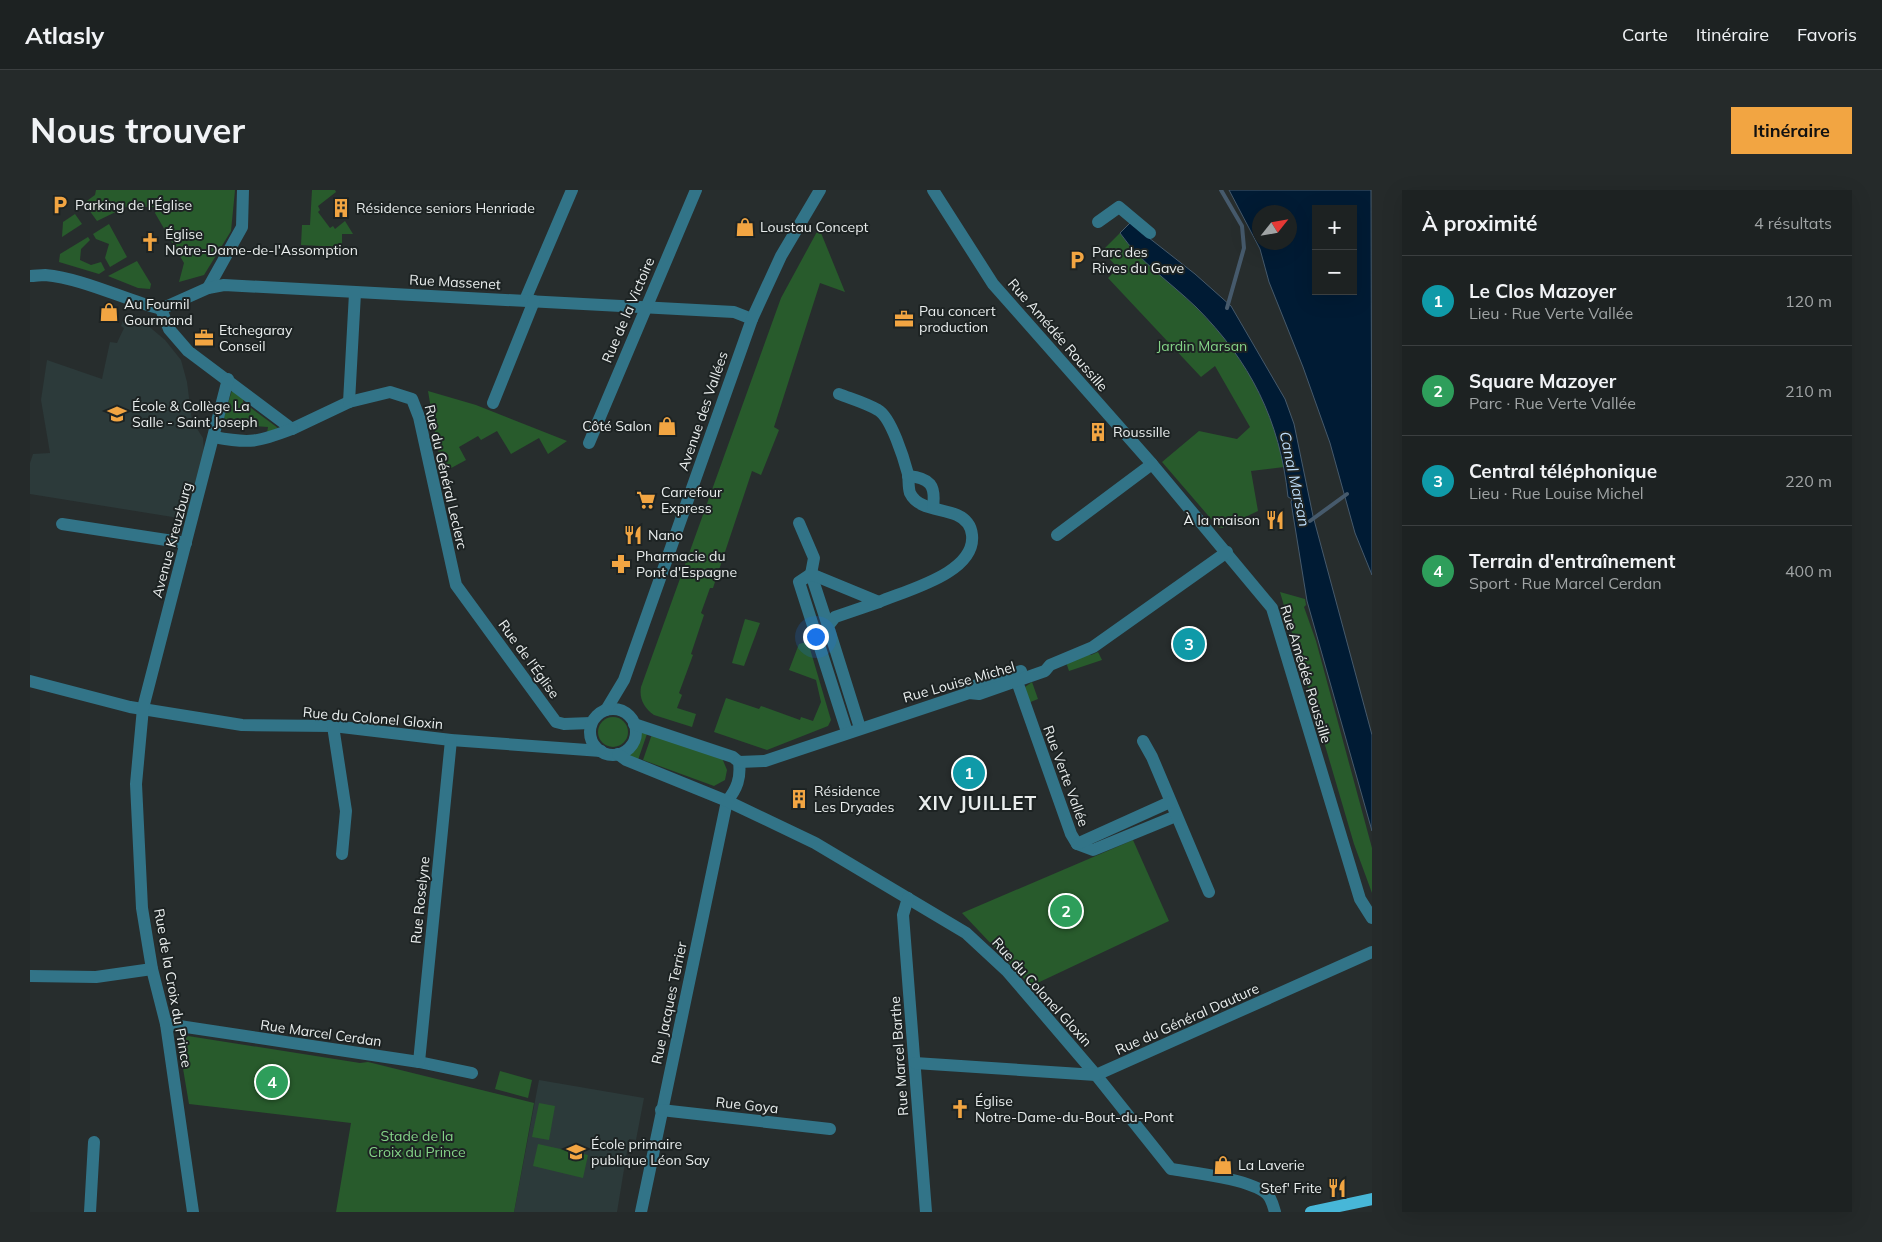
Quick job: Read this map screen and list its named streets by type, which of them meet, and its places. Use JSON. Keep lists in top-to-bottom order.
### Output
{
  "streets": {
    "street": [
      "Rue Massenet",
      "Rue de la Victoire",
      "Rue Amédée Roussille",
      "Avenue des Vallées",
      "Rue du Général Leclerc",
      "Avenue Kreuzburg",
      "Rue de l'Église",
      "Rue Louise Michel",
      "Rue du Colonel Gloxin",
      "Rue Verte Vallée",
      "Rue Roselyne",
      "Rue de la Croix du Prince",
      "Rue Jacques Terrier",
      "Rue du Général Dauture",
      "Rue Marcel Cerdan",
      "Rue Marcel Barthe",
      "Rue Goya"
    ]
  },
  "crossings": [
    ["Rue Massenet", "Rue de la Victoire"],
    ["Rue Massenet", "Avenue des Vallées"],
    ["Rue Amédée Roussille", "Rue Louise Michel"],
    ["Avenue des Vallées", "Rue de l'Église"],
    ["Avenue des Vallées", "Rue du Colonel Gloxin"],
    ["Rue du Général Leclerc", "Avenue Kreuzburg"],
    ["Rue du Général Leclerc", "Rue de l'Église"],
    ["Avenue Kreuzburg", "Rue du Colonel Gloxin"],
    ["Avenue Kreuzburg", "Rue de la Croix du Prince"],
    ["Rue de l'Église", "Rue du Colonel Gloxin"],
    ["Rue Louise Michel", "Rue Verte Vallée"],
    ["Rue du Colonel Gloxin", "Rue Roselyne"],
    ["Rue du Colonel Gloxin", "Rue de la Croix du Prince"],
    ["Rue du Colonel Gloxin", "Rue Jacques Terrier"],
    ["Rue du Colonel Gloxin", "Rue du Général Dauture"],
    ["Rue du Colonel Gloxin", "Rue Marcel Barthe"],
    ["Rue Roselyne", "Rue Marcel Cerdan"],
    ["Rue de la Croix du Prince", "Rue Marcel Cerdan"],
    ["Rue Jacques Terrier", "Rue Goya"],
    ["Rue du Général Dauture", "Rue Marcel Barthe"]
  ],
  "districts": ["XIV JUILLET"],
  "water": ["Canal Marsan"],
  "parks": ["Jardin Marsan", "Stade de la Croix du Prince"],
  "places": {
    "parking": ["Parking de l'Église", "Parc des Rives du Gave"],
    "building": ["Résidence seniors Henriade", "Roussille", "Résidence Les Dryades"],
    "shop": [
      "Loustau Concept",
      "Au Fournil Gourmand",
      "Côté Salon",
      "La Laverie"
    ],
    "church": ["Église Notre-Dame-de-l'Assomption", "Église Notre-Dame-du-Bout-du-Pont"],
    "office": ["Pau concert production", "Etchegaray Conseil"],
    "school or university": ["École & Collège La Salle - Saint Joseph", "École primaire publique Léon Say"],
    "supermarket": ["Carrefour Express"],
    "restaurant": ["À la maison", "Nano", "Stef' Frite"],
    "pharmacy": ["Pharmacie du Pont d'Espagne"]
  },
  "north": "top right",
  "page": {
    "header": "Atlasly",
    "nav": ["Carte", "Itinéraire", "Favoris"],
    "buttons": "Itinéraire",
    "title": "Nous trouver",
    "heading": ["À proximité", "4 résultats"],
    "map_buttons": ["+", "−"],
    "list": [
      {
        "mark": "1",
        "name": "Le Clos Mazoyer",
        "note": "Lieu · Rue Verte Vallée",
        "value": "120 m"
      },
      {
        "mark": "2",
        "name": "Square Mazoyer",
        "note": "Parc · Rue Verte Vallée",
        "value": "210 m"
      },
      {
        "mark": "3",
        "name": "Central téléphonique",
        "note": "Lieu · Rue Louise Michel",
        "value": "220 m"
      },
      {
        "mark": "4",
        "name": "Terrain d'entraînement",
        "note": "Sport · Rue Marcel Cerdan",
        "value": "400 m"
      }
    ],
    "pins": [
      "3",
      "1",
      "2",
      "4"
    ]
  }
}
